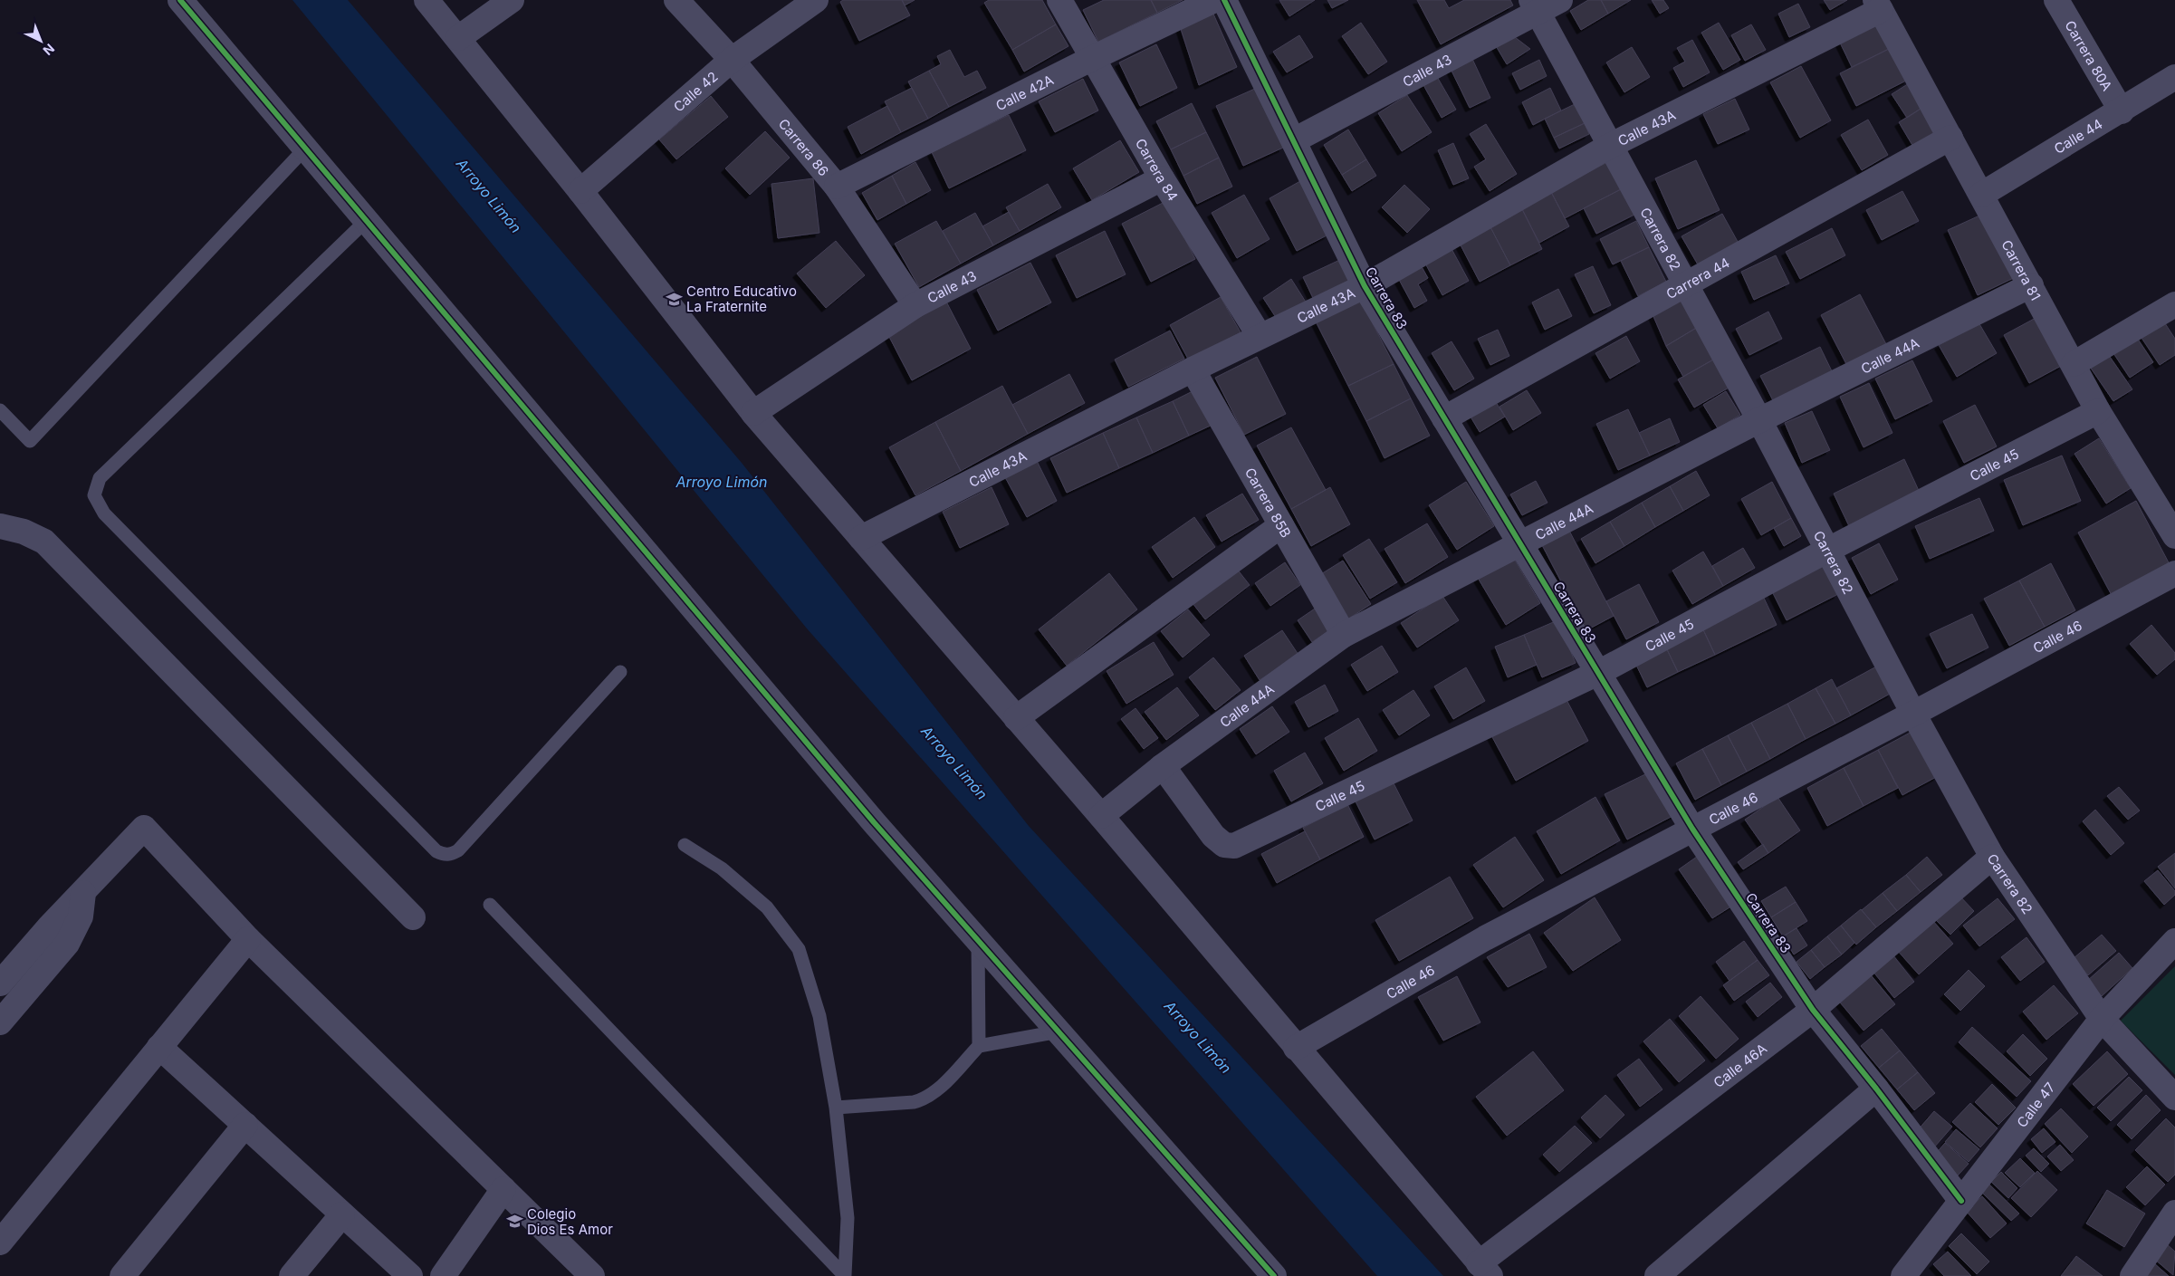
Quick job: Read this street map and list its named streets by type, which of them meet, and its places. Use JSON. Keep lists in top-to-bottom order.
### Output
{
  "streets": {
    "street": [
      "Carrera 80A",
      "Calle 43",
      "Calle 42",
      "Calle 42A",
      "Calle 43A",
      "Calle 44",
      "Carrera 86",
      "Carrera 84",
      "Carrera 82",
      "Carrera 81",
      "Carrera 44",
      "Carrera 83",
      "Calle 44A",
      "Calle 45",
      "Carrera 85B",
      "Calle 46",
      "Calle 46A",
      "Calle 47"
    ]
  },
  "crossings": [
    ["Carrera 80A", "Calle 44"],
    ["Calle 43", "Carrera 86"],
    ["Calle 43", "Carrera 84"],
    ["Calle 43", "Carrera 82"],
    ["Calle 43", "Carrera 83"],
    ["Calle 42", "Carrera 86"],
    ["Calle 42A", "Carrera 86"],
    ["Calle 42A", "Carrera 84"],
    ["Calle 43A", "Carrera 84"],
    ["Calle 43A", "Carrera 82"],
    ["Calle 43A", "Carrera 81"],
    ["Calle 43A", "Carrera 83"],
    ["Calle 43A", "Carrera 85B"],
    ["Calle 44", "Carrera 81"],
    ["Carrera 82", "Carrera 44"],
    ["Carrera 82", "Calle 44A"],
    ["Carrera 82", "Calle 45"],
    ["Carrera 82", "Calle 46"],
    ["Carrera 82", "Calle 46A"],
    ["Carrera 82", "Calle 47"],
    ["Carrera 81", "Carrera 44"],
    ["Carrera 81", "Calle 44A"],
    ["Carrera 81", "Calle 45"],
    ["Carrera 44", "Carrera 83"],
    ["Carrera 83", "Calle 44A"],
    ["Carrera 83", "Calle 45"],
    ["Carrera 83", "Calle 46"],
    ["Carrera 83", "Calle 46A"],
    ["Carrera 83", "Calle 47"],
    ["Calle 44A", "Calle 45"],
    ["Calle 44A", "Carrera 85B"]
  ],
  "water": ["Arroyo Limón"],
  "places": {
    "school or university": ["Centro Educativo La Fraternite", "Colegio Dios Es Amor"]
  },
  "north": "bottom right"
}
